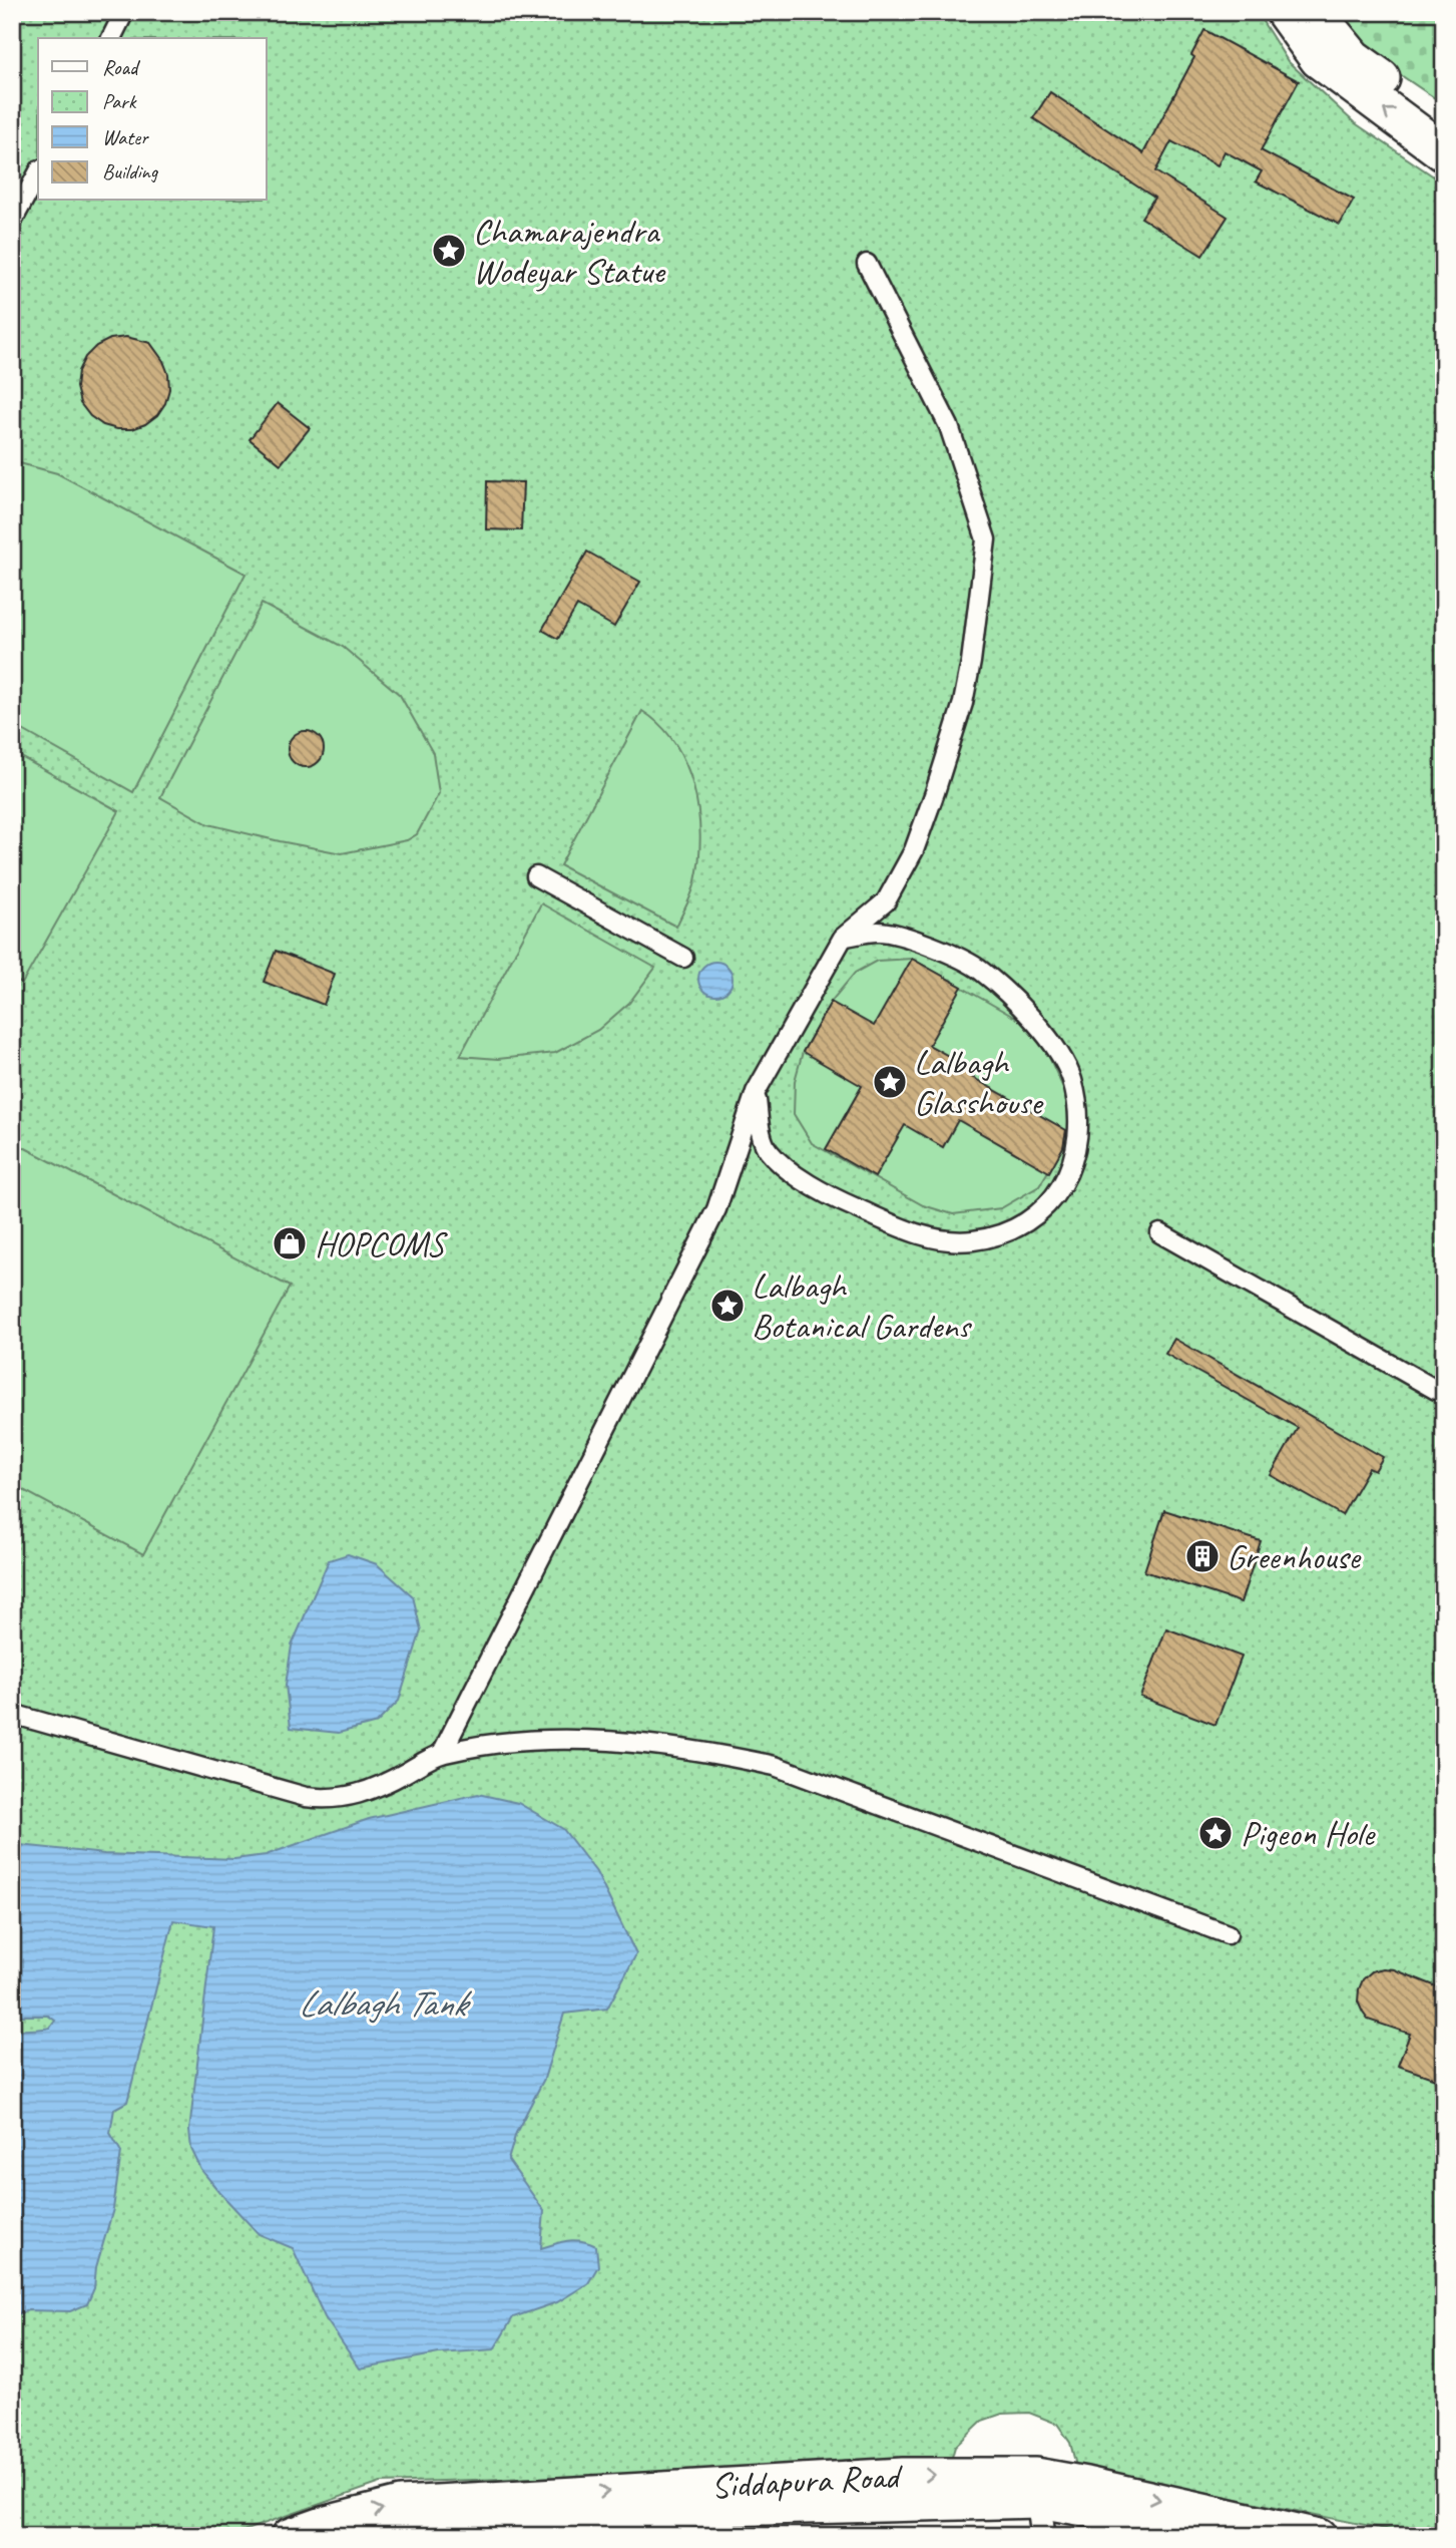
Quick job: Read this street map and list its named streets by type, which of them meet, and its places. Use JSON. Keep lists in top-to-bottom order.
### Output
{
  "streets": {
    "main road": ["Siddapura Road"]
  },
  "water": ["Lalbagh Tank"],
  "places": {
    "place": [
      "Chamarajendra Wodeyar Statue",
      "Lalbagh Glasshouse",
      "Lalbagh Botanical Gardens",
      "Pigeon Hole"
    ],
    "shop": ["HOPCOMS"],
    "building": ["Greenhouse"]
  },
  "legend": [
    "Road",
    "Park",
    "Water",
    "Building"
  ]
}
